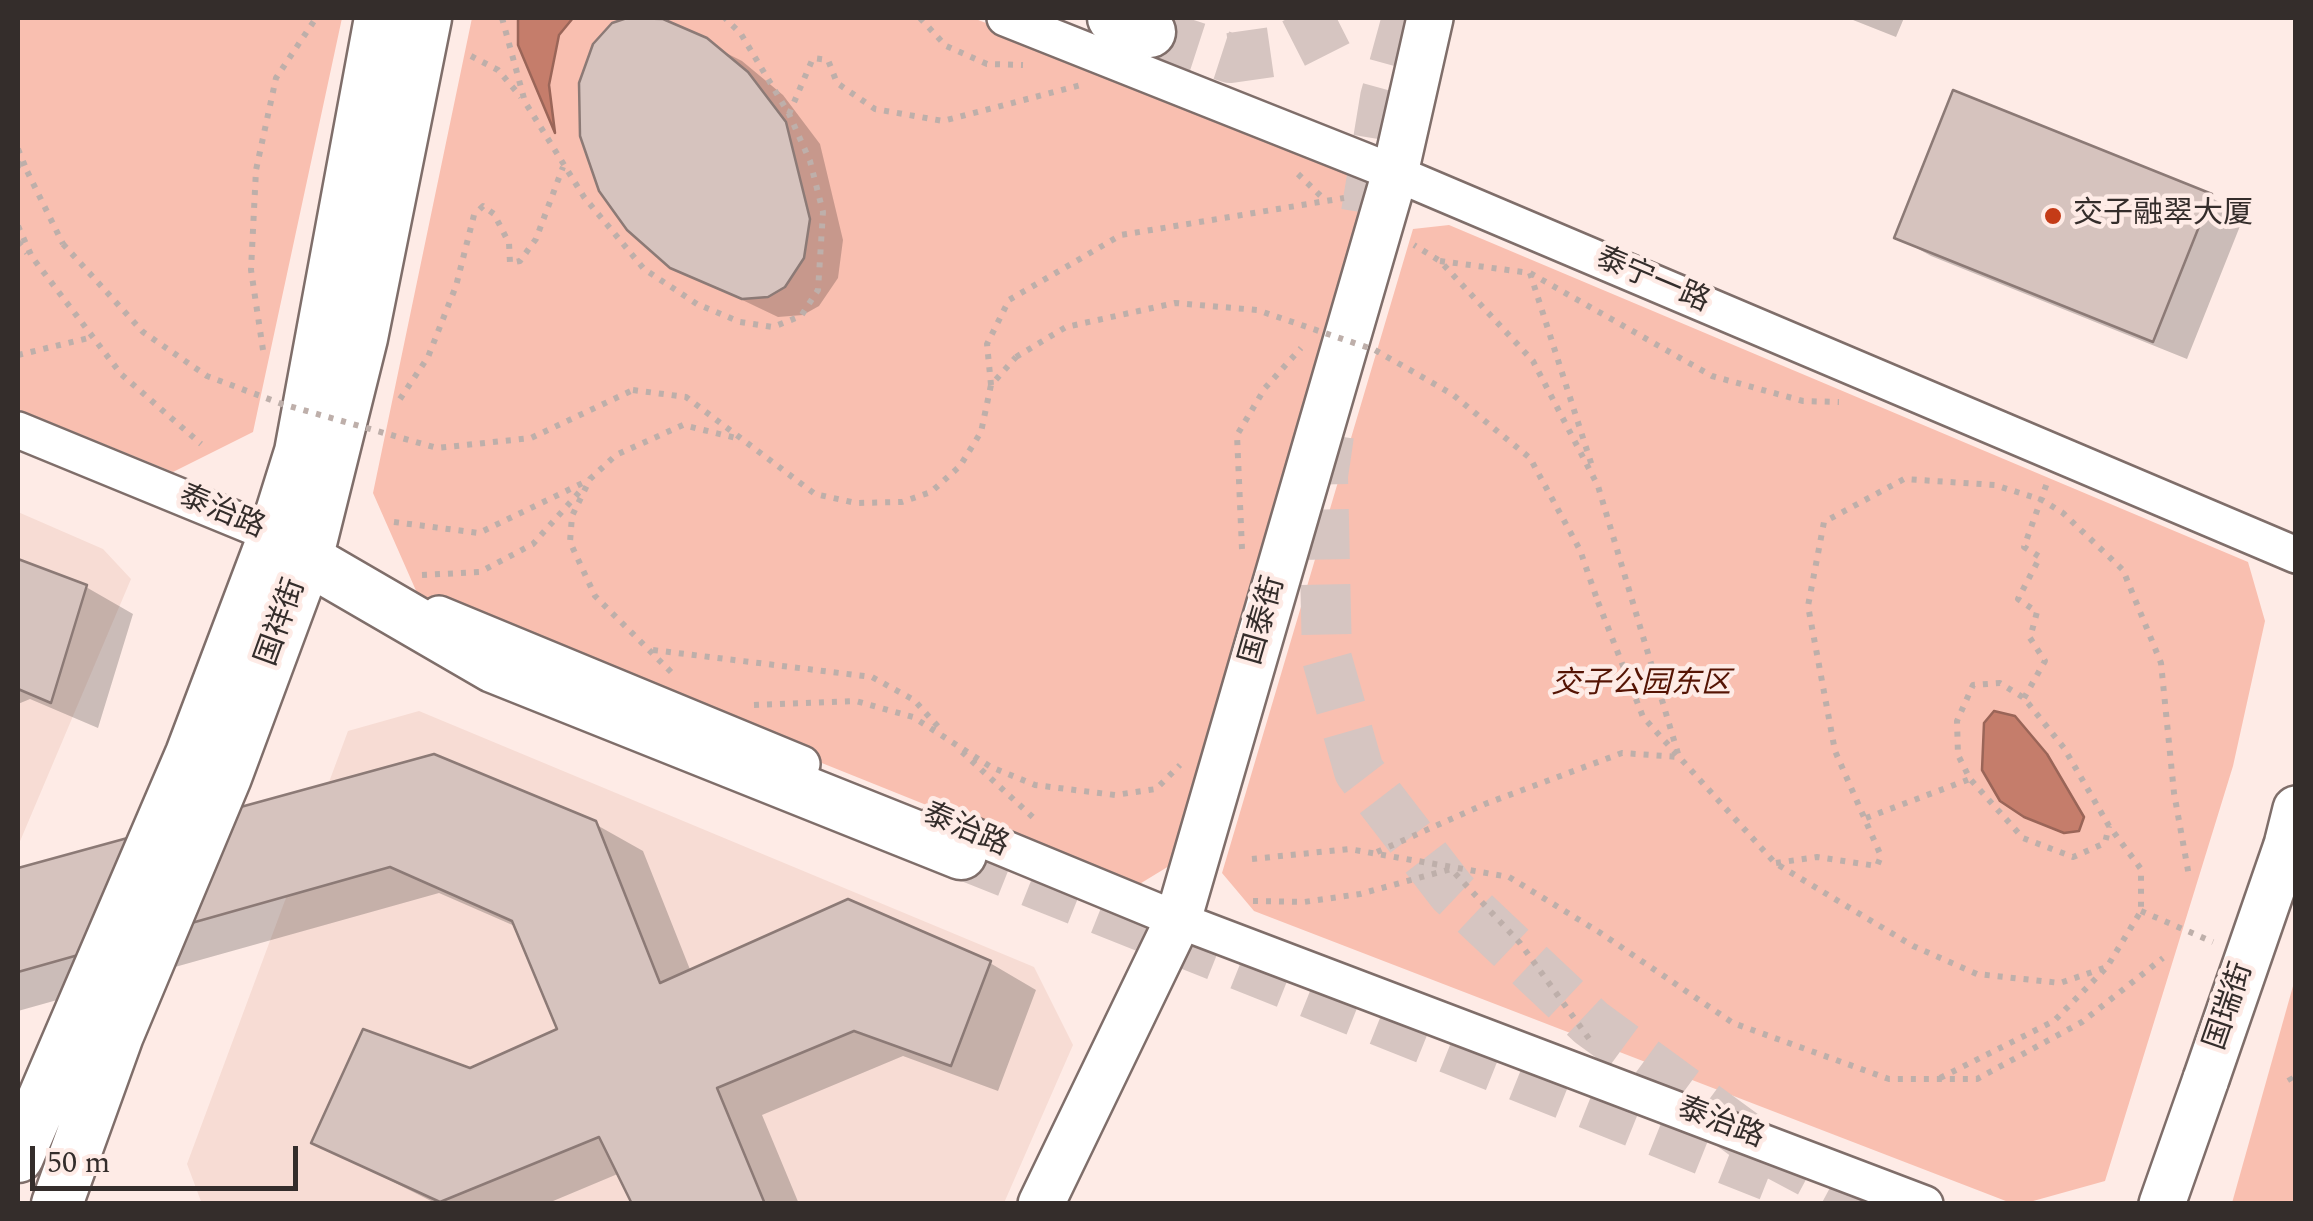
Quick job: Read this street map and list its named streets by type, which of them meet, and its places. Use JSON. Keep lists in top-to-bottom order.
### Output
{
  "streets": {
    "main road": ["国祥街"],
    "street": [
      "泰宁一路",
      "泰治路",
      "国泰街",
      "国瑞街"
    ]
  },
  "crossings": [
    ["泰宁一路", "国泰街"],
    ["泰治路", "国泰街"],
    ["泰治路", "国祥街"]
  ],
  "parks": ["交子公园东区"],
  "places": ["交子融翠大厦"],
  "scale_bar": "50 m"
}
